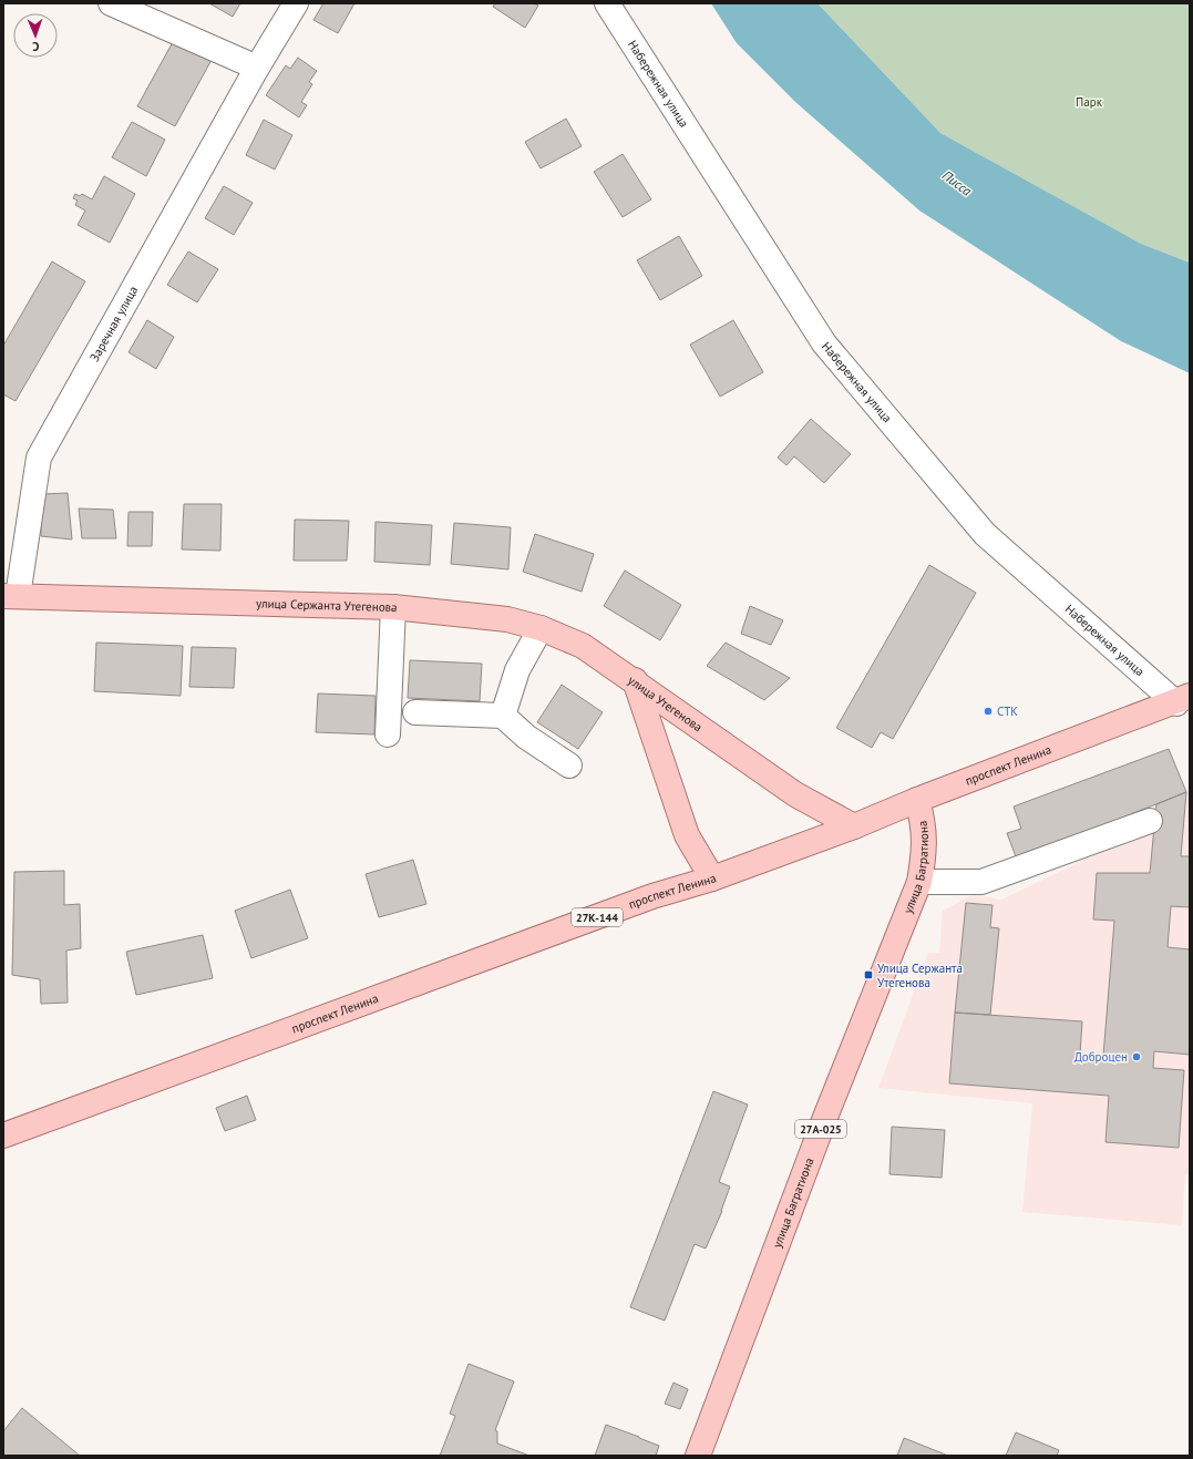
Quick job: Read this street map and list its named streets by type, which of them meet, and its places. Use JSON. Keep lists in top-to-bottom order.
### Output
{
  "streets": {
    "main road": [
      "улица Сержанта Утегенова",
      "улица Утегенова",
      "проспект Ленина",
      "улица Багратиона",
      "27К-144",
      "27А-025"
    ],
    "street": ["Набережная улица", "Заречная улица"]
  },
  "crossings": [
    ["Набережная улица", "проспект Ленина"],
    ["Заречная улица", "улица Сержанта Утегенова"],
    ["улица Сержанта Утегенова", "улица Утегенова"],
    ["улица Утегенова", "проспект Ленина"],
    ["проспект Ленина", "улица Багратиона"]
  ],
  "water": ["Писса"],
  "parks": ["Парк"],
  "places": {
    "other": ["СТК", "Доброцен"],
    "transit": ["Улица Сержанта Утегенова"]
  },
  "north": "bottom"
}
